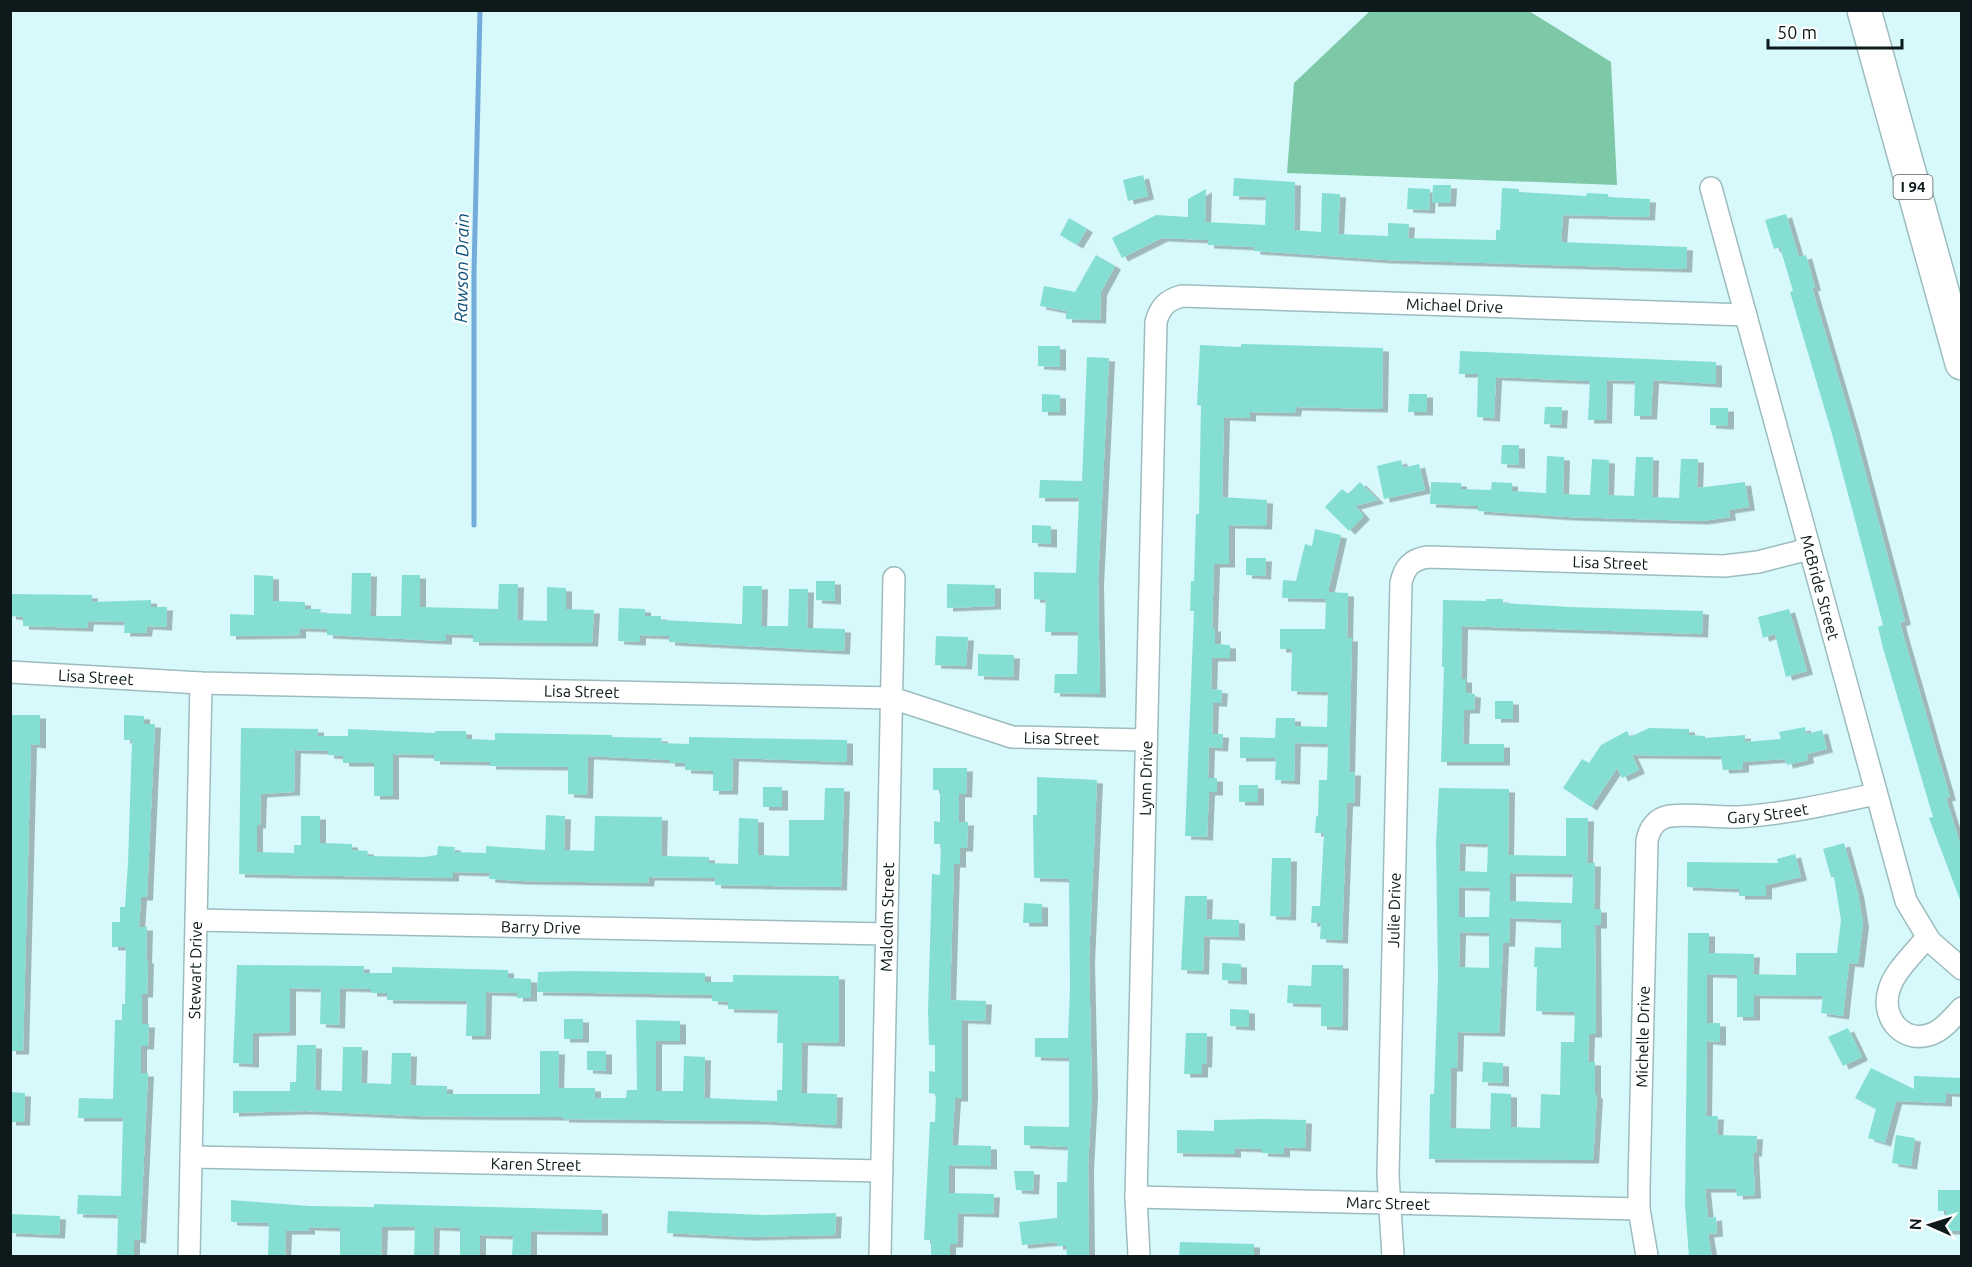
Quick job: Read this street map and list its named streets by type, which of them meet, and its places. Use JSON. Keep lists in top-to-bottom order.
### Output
{
  "streets": {
    "highway": ["I 94"],
    "street": [
      "Michael Drive",
      "Lisa Street",
      "McBride Street",
      "Lynn Drive",
      "Gary Street",
      "Julie Drive",
      "Malcolm Street",
      "Barry Drive",
      "Stewart Drive",
      "Michelle Drive",
      "Karen Street",
      "Marc Street"
    ]
  },
  "crossings": [
    ["Michael Drive", "McBride Street"],
    ["Michael Drive", "Lynn Drive"],
    ["Lisa Street", "McBride Street"],
    ["Lisa Street", "Lynn Drive"],
    ["Lisa Street", "Julie Drive"],
    ["Lisa Street", "Malcolm Street"],
    ["Lisa Street", "Stewart Drive"],
    ["McBride Street", "Gary Street"],
    ["Lynn Drive", "Marc Street"],
    ["Gary Street", "Michelle Drive"],
    ["Julie Drive", "Marc Street"],
    ["Malcolm Street", "Barry Drive"],
    ["Malcolm Street", "Karen Street"],
    ["Barry Drive", "Stewart Drive"],
    ["Stewart Drive", "Karen Street"],
    ["Michelle Drive", "Marc Street"]
  ],
  "water": ["Rawson Drain"],
  "scale_bar": "50 m",
  "north": "left"
}
